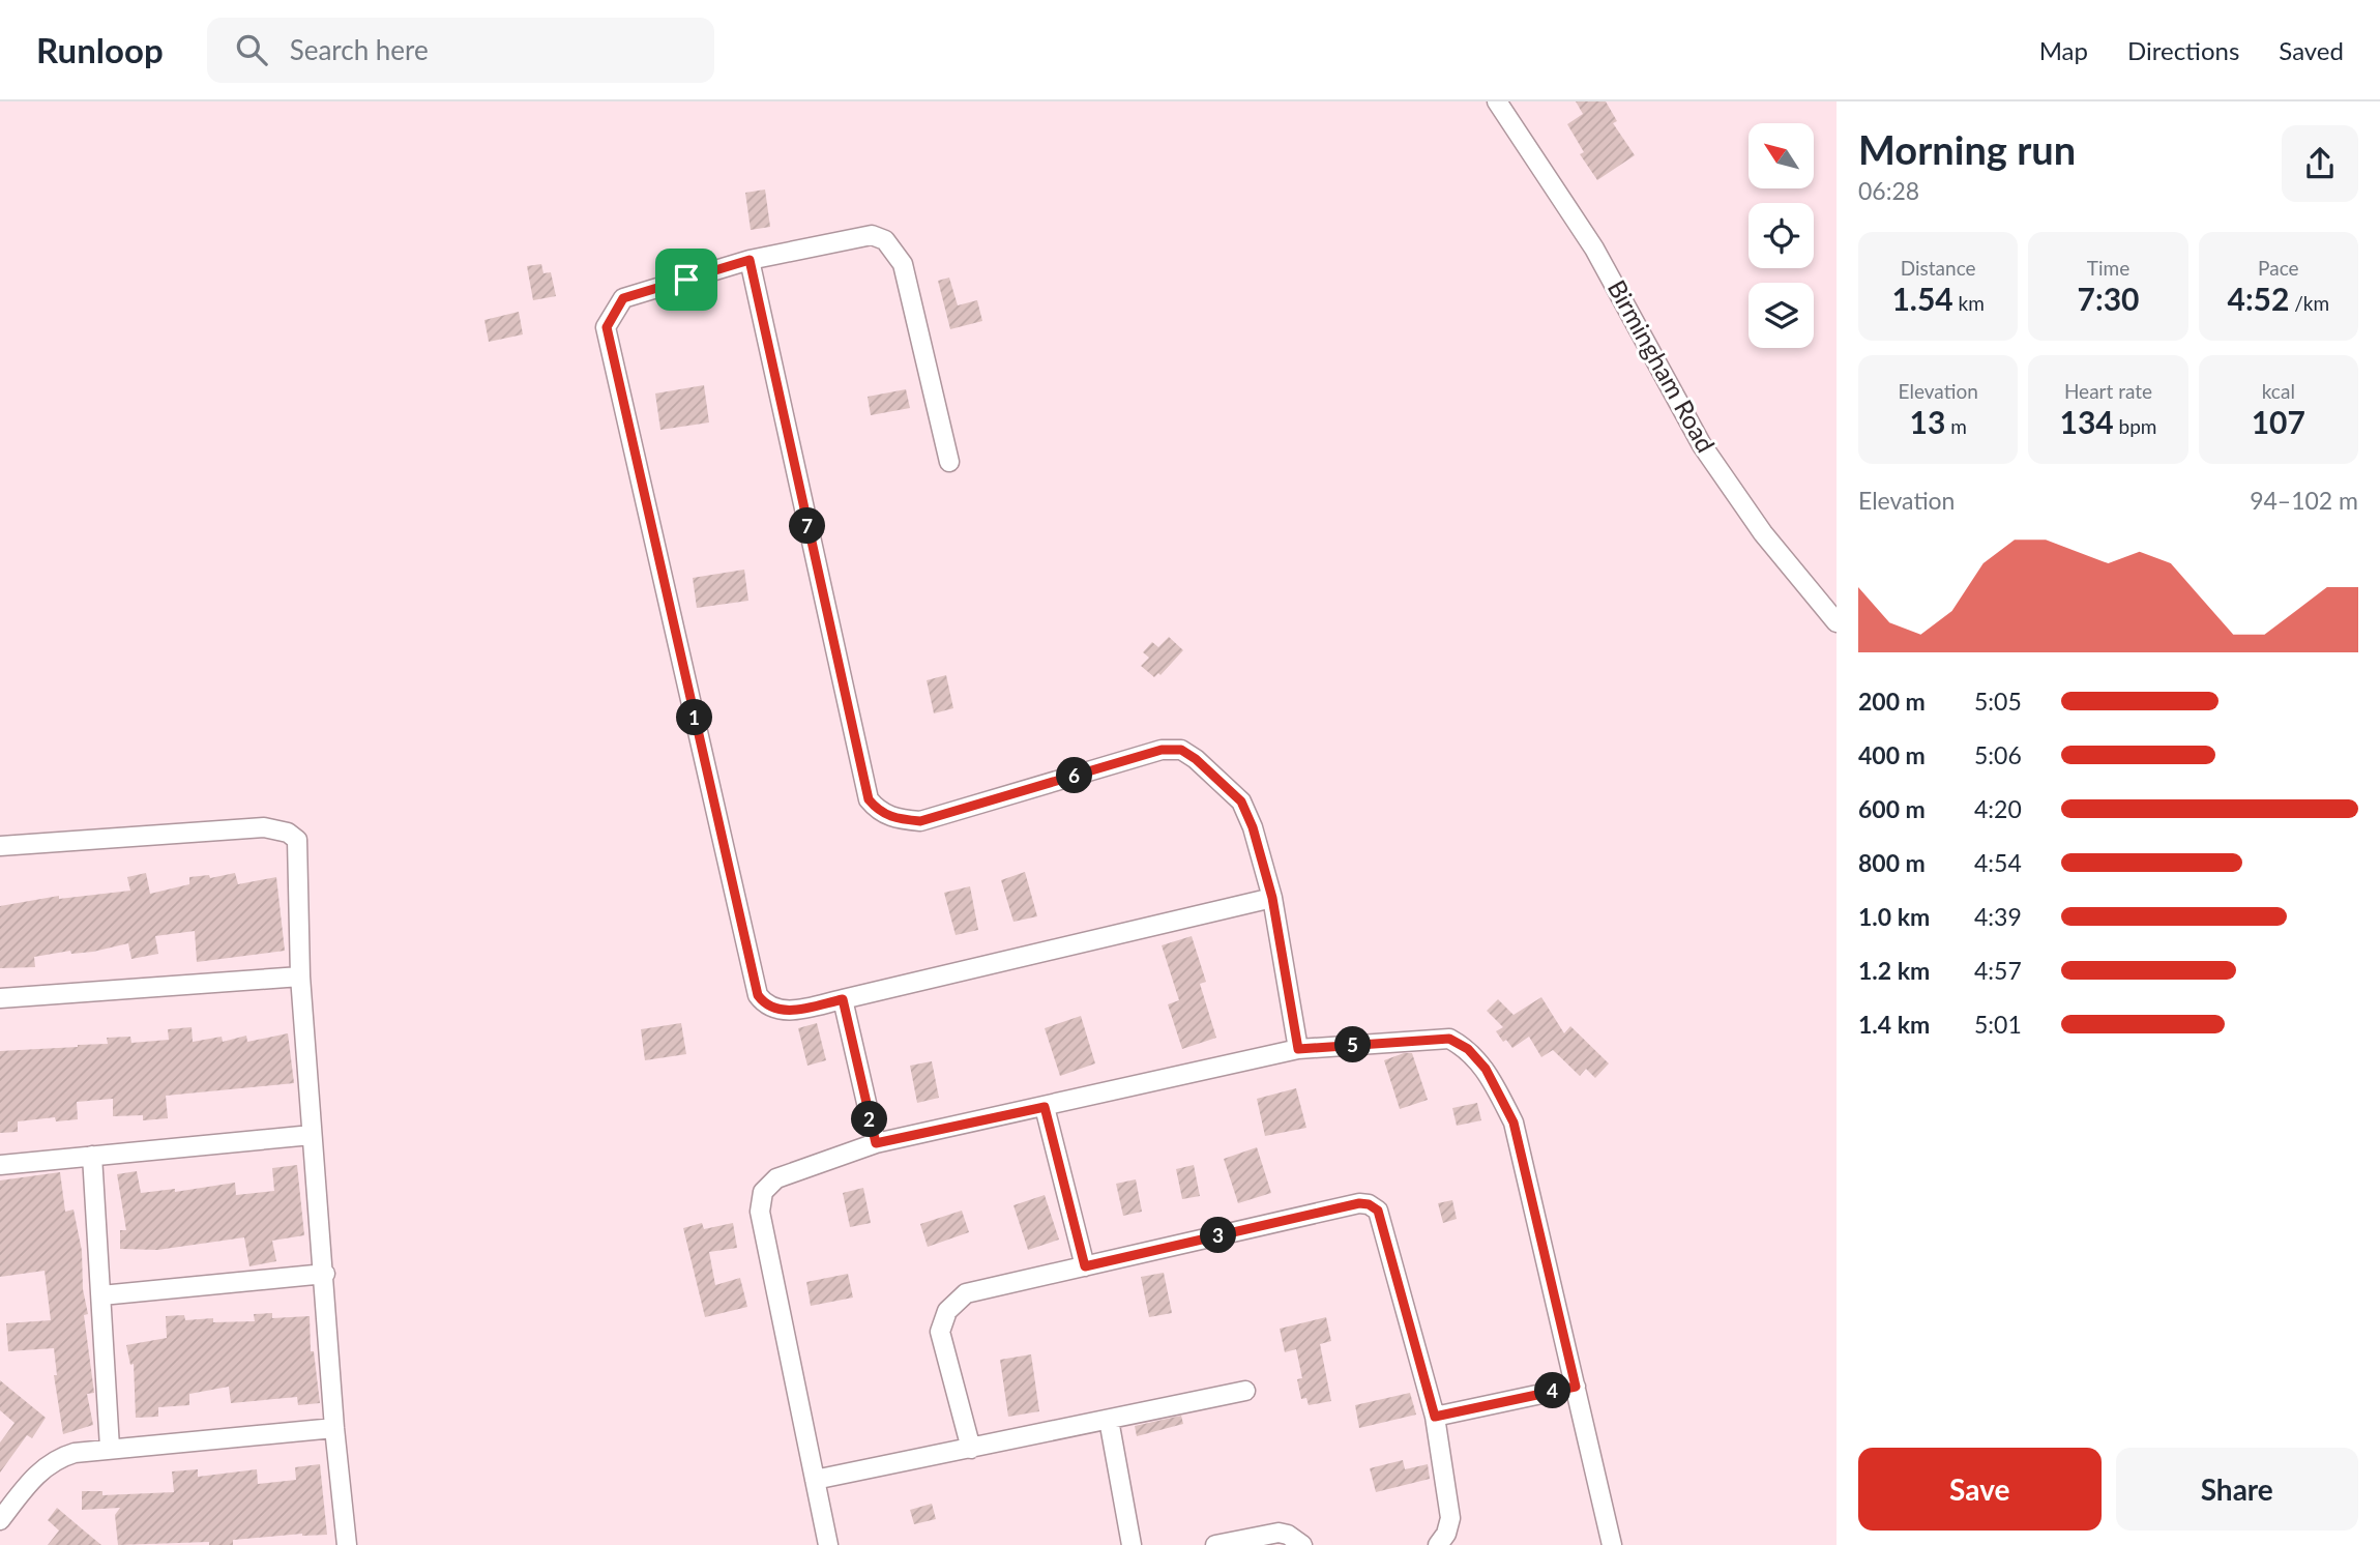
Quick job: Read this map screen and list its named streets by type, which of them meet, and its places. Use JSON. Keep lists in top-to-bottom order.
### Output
{
  "streets": {
    "street": ["Birmingham Road"]
  },
  "north": "top left",
  "page": {
    "header": "Runloop",
    "search": "Search here",
    "nav": ["Map", "Directions", "Saved"],
    "heading": ["Morning run", "06:28"],
    "stats": [
      ["Distance", "1.54 km"],
      ["Time", "7:30"],
      ["Pace", "4:52 /km"],
      ["Elevation", "13 m"],
      ["Heart rate", "134 bpm"],
      ["kcal", "107"]
    ],
    "chart": ["Elevation", "94–102 m"],
    "pins": [
      "7",
      "1",
      "6",
      "5",
      "2",
      "3",
      "4"
    ],
    "list": [
      {
        "name": "200 m",
        "note": "5:05"
      },
      {
        "name": "400 m",
        "note": "5:06"
      },
      {
        "name": "600 m",
        "note": "4:20"
      },
      {
        "name": "800 m",
        "note": "4:54"
      },
      {
        "name": "1.0 km",
        "note": "4:39"
      },
      {
        "name": "1.2 km",
        "note": "4:57"
      },
      {
        "name": "1.4 km",
        "note": "5:01"
      }
    ],
    "buttons": ["Save", "Share"]
  }
}
